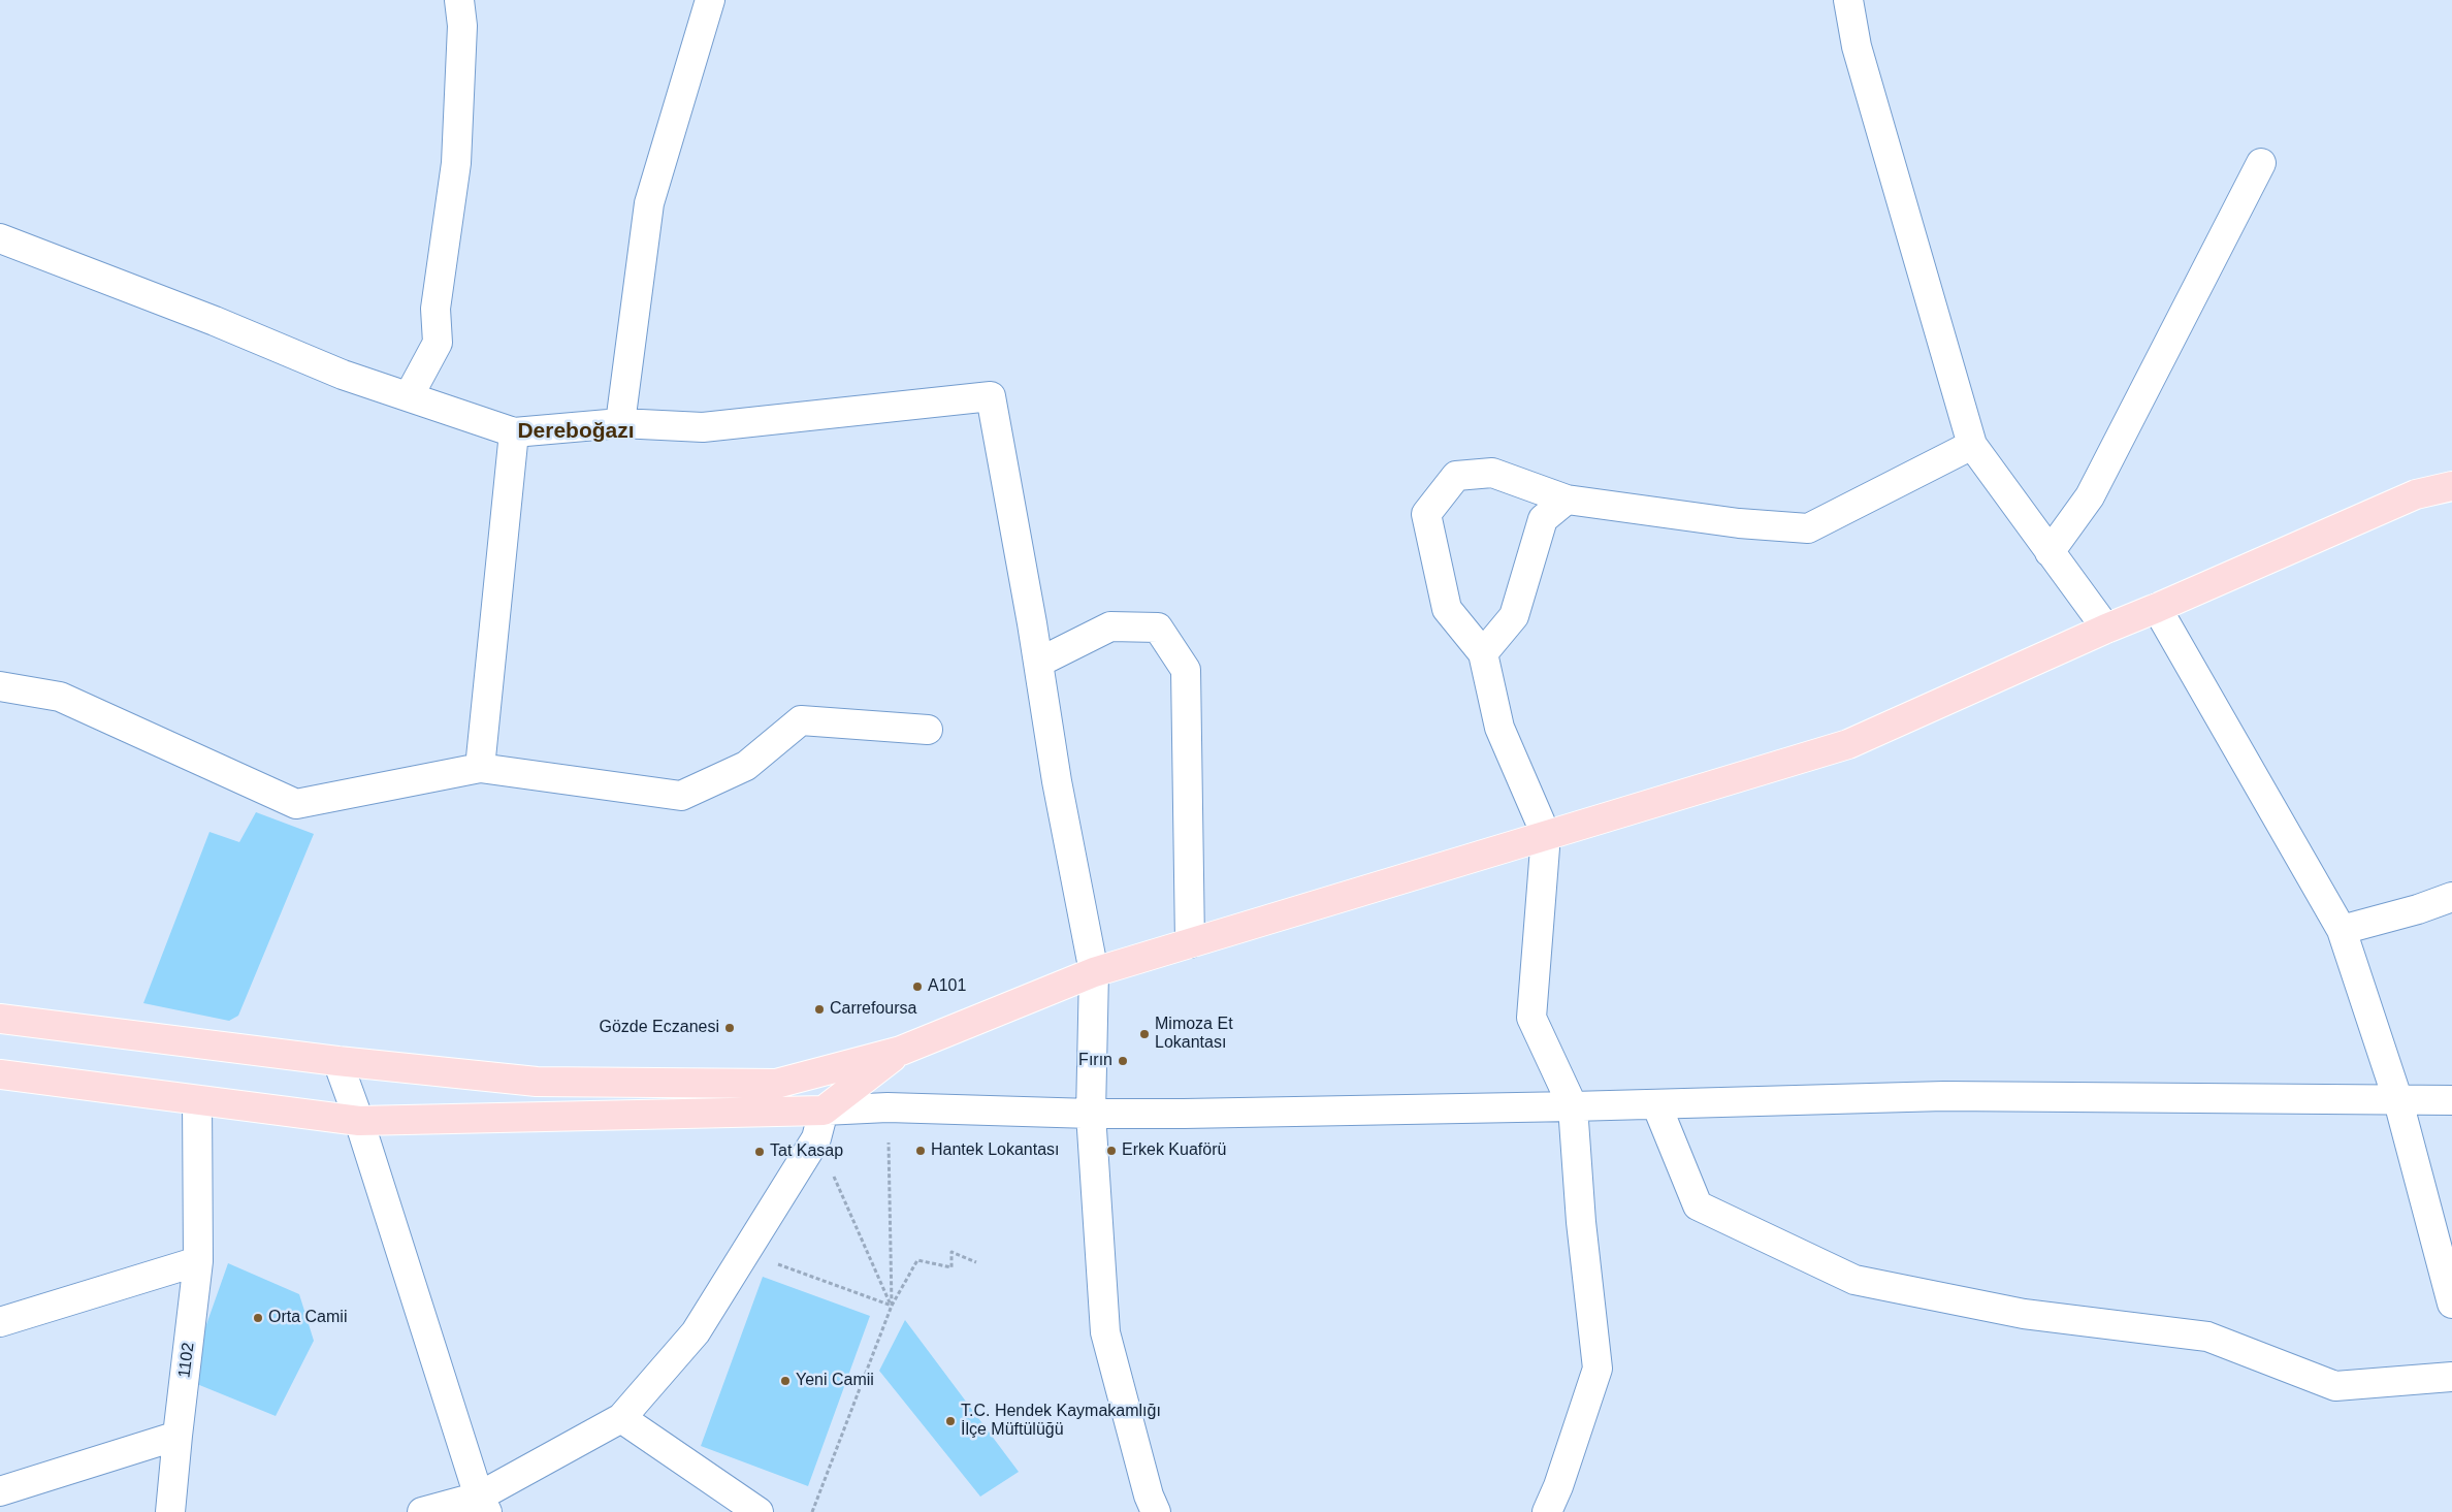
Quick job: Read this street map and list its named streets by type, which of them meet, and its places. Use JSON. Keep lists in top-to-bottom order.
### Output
{
  "streets": {
    "street": ["1102"]
  },
  "districts": ["Dereboğazı"],
  "places": [
    "A101",
    "Carrefoursa",
    "Gözde Eczanesi",
    "Mimoza Et Lokantası",
    "Fırın",
    "Hantek Lokantası",
    "Erkek Kuaförü",
    "Tat Kasap",
    "Orta Camii",
    "Yeni Camii",
    "T.C. Hendek Kaymakamlığı İlçe Müftülüğü"
  ]
}
